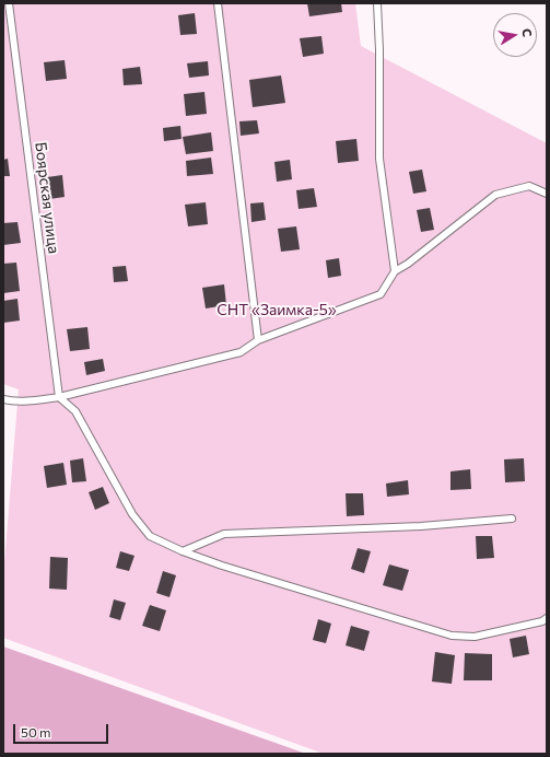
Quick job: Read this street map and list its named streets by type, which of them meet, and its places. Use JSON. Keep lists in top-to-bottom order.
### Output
{
  "streets": {
    "lane": ["Боярская улица"]
  },
  "parks": ["СНТ «Заимка-5»"],
  "scale_bar": "50 m",
  "north": "right"
}
